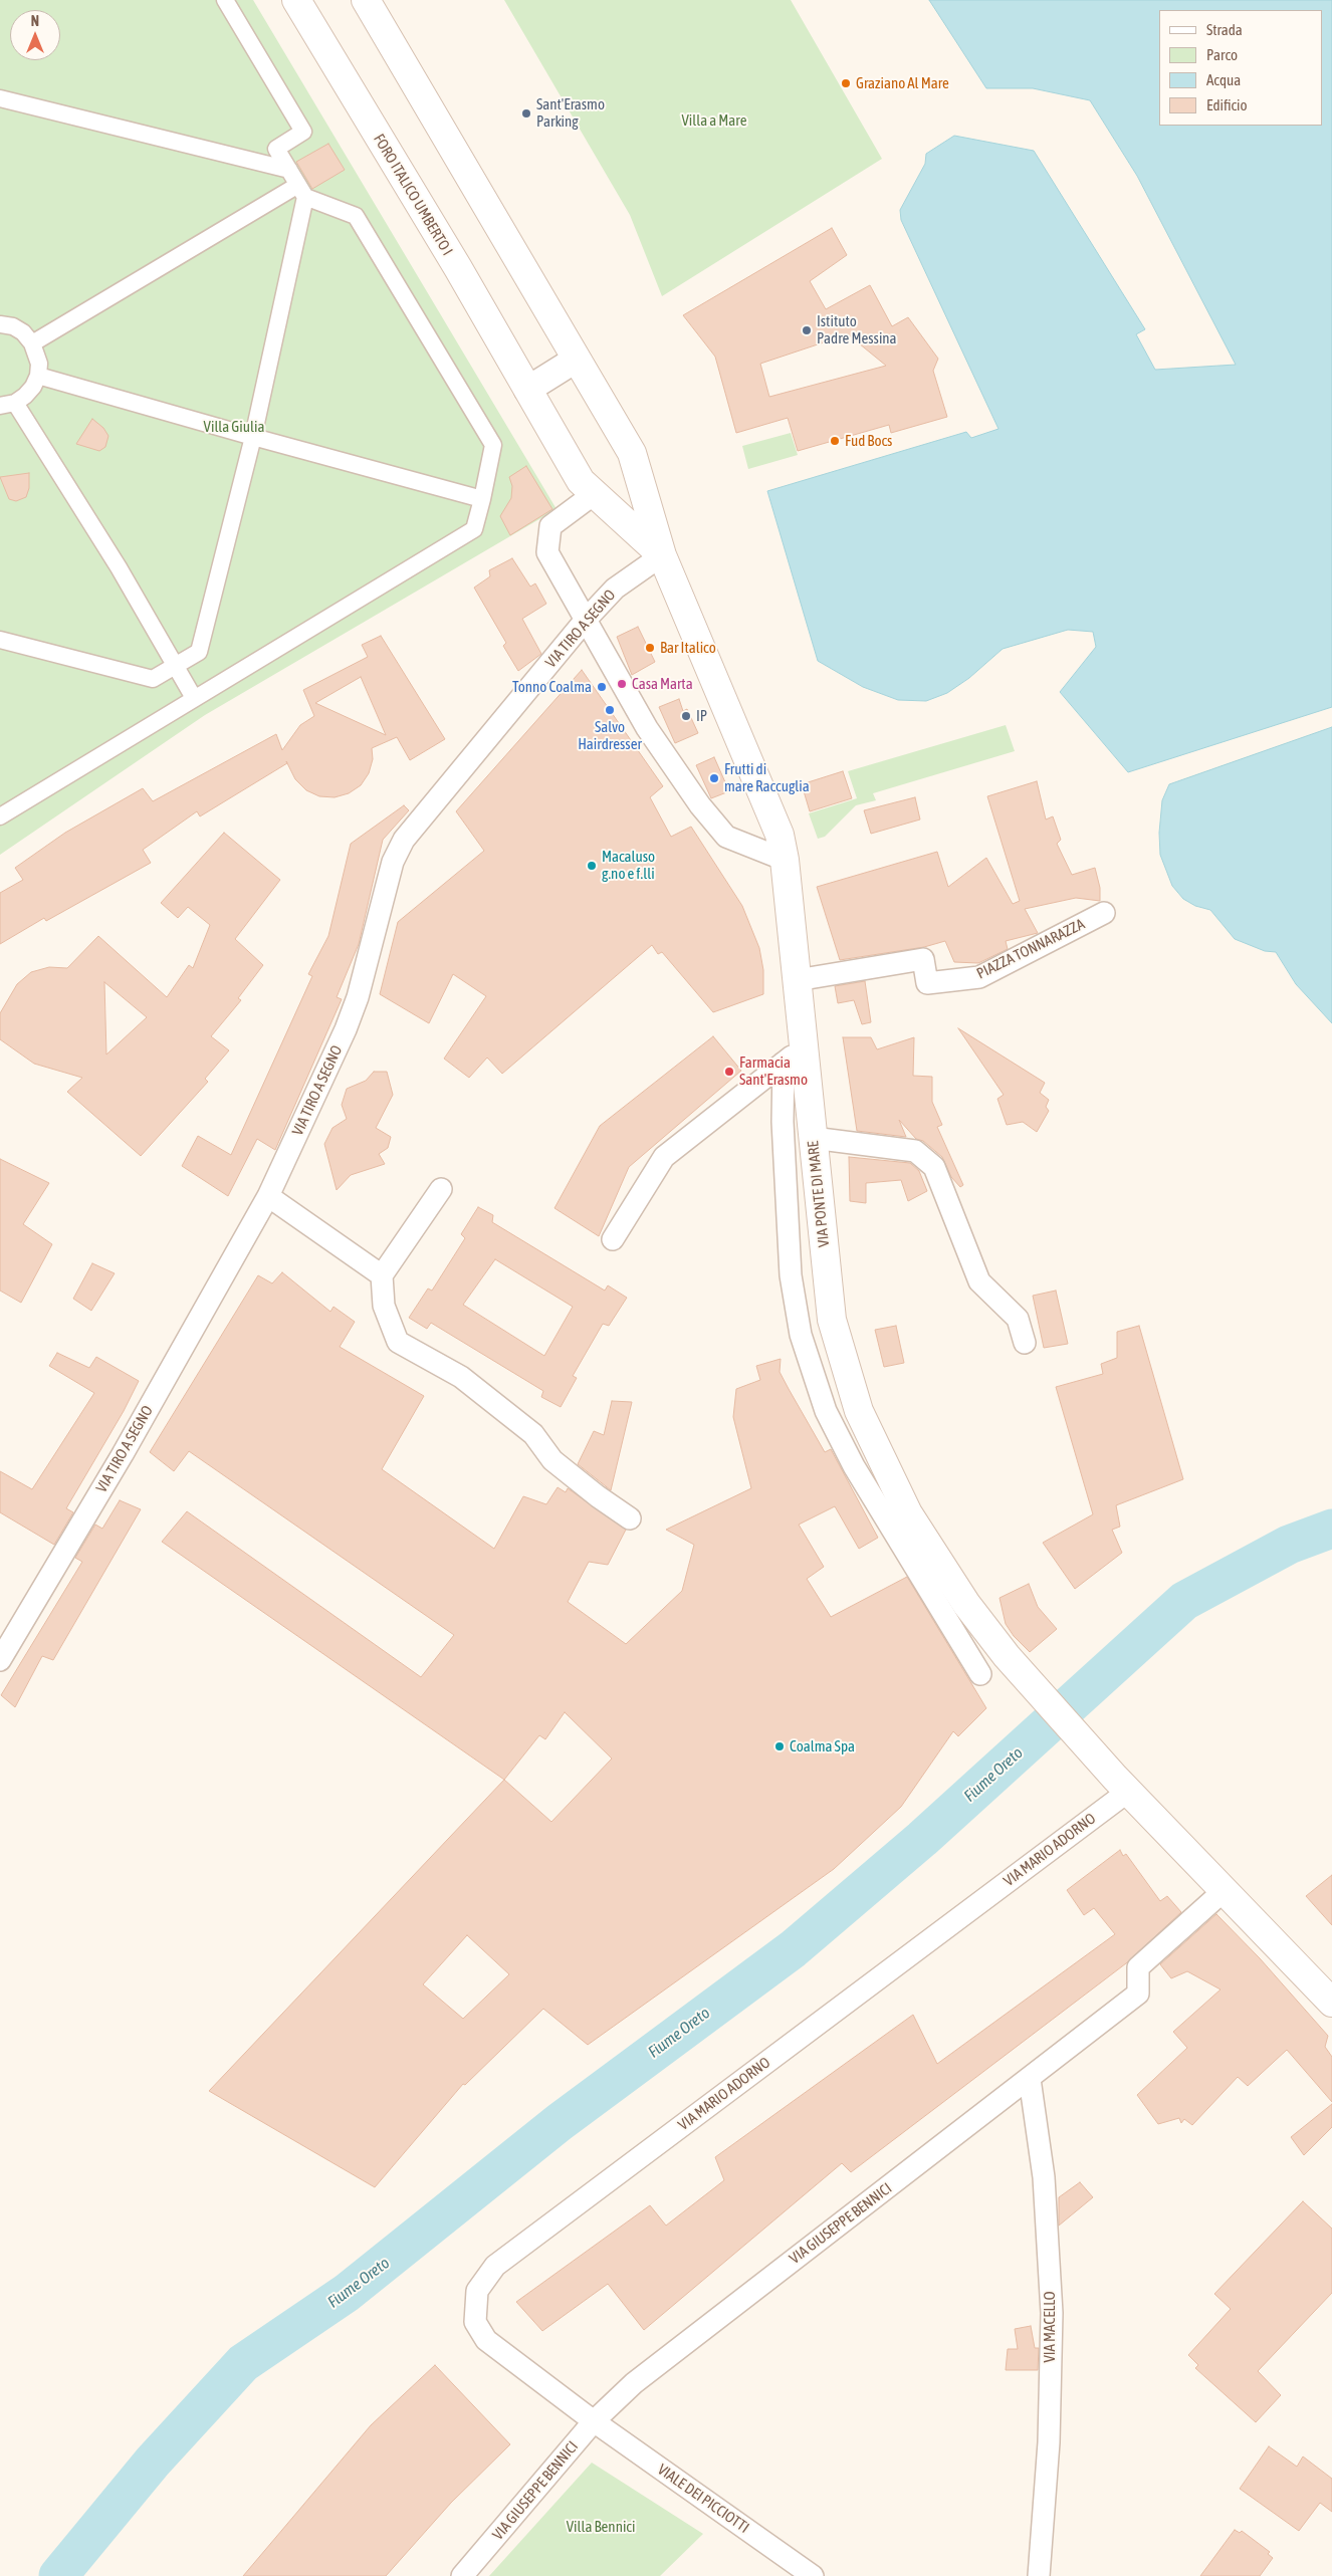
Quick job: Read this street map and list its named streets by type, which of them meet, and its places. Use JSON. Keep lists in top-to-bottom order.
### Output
{
  "streets": {
    "main road": ["FORO ITALICO UMBERTO I", "VIA PONTE DI MARE"],
    "street": [
      "VIA TIRO A SEGNO",
      "PIAZZA TONNARAZZA",
      "VIA MARIO ADORNO",
      "VIA GIUSEPPE BENNICI",
      "VIA MACELLO",
      "VIALE DEI PICCIOTTI"
    ]
  },
  "crossings": [
    ["FORO ITALICO UMBERTO I", "VIA TIRO A SEGNO"],
    ["FORO ITALICO UMBERTO I", "VIA PONTE DI MARE"],
    ["VIA TIRO A SEGNO", "VIA PONTE DI MARE"],
    ["PIAZZA TONNARAZZA", "VIA PONTE DI MARE"],
    ["VIA PONTE DI MARE", "VIA MARIO ADORNO"],
    ["VIA PONTE DI MARE", "VIA GIUSEPPE BENNICI"],
    ["VIA MARIO ADORNO", "VIA GIUSEPPE BENNICI"],
    ["VIA MARIO ADORNO", "VIALE DEI PICCIOTTI"],
    ["VIA GIUSEPPE BENNICI", "VIA MACELLO"],
    ["VIA GIUSEPPE BENNICI", "VIALE DEI PICCIOTTI"]
  ],
  "water": ["Fiume Oreto"],
  "parks": ["Villa a Mare", "Villa Giulia", "Villa Bennici"],
  "places": [
    "Graziano Al Mare",
    "Sant'Erasmo Parking",
    "Istituto Padre Messina",
    "Fud Bocs",
    "Bar Italico",
    "Casa Marta",
    "Tonno Coalma",
    "Salvo Hairdresser",
    "IP",
    "Frutti di mare Raccuglia",
    "Macaluso g.no e f.lli",
    "Farmacia Sant'Erasmo",
    "Coalma Spa"
  ],
  "legend": [
    "Strada",
    "Parco",
    "Acqua",
    "Edificio"
  ],
  "north": "top"
}
